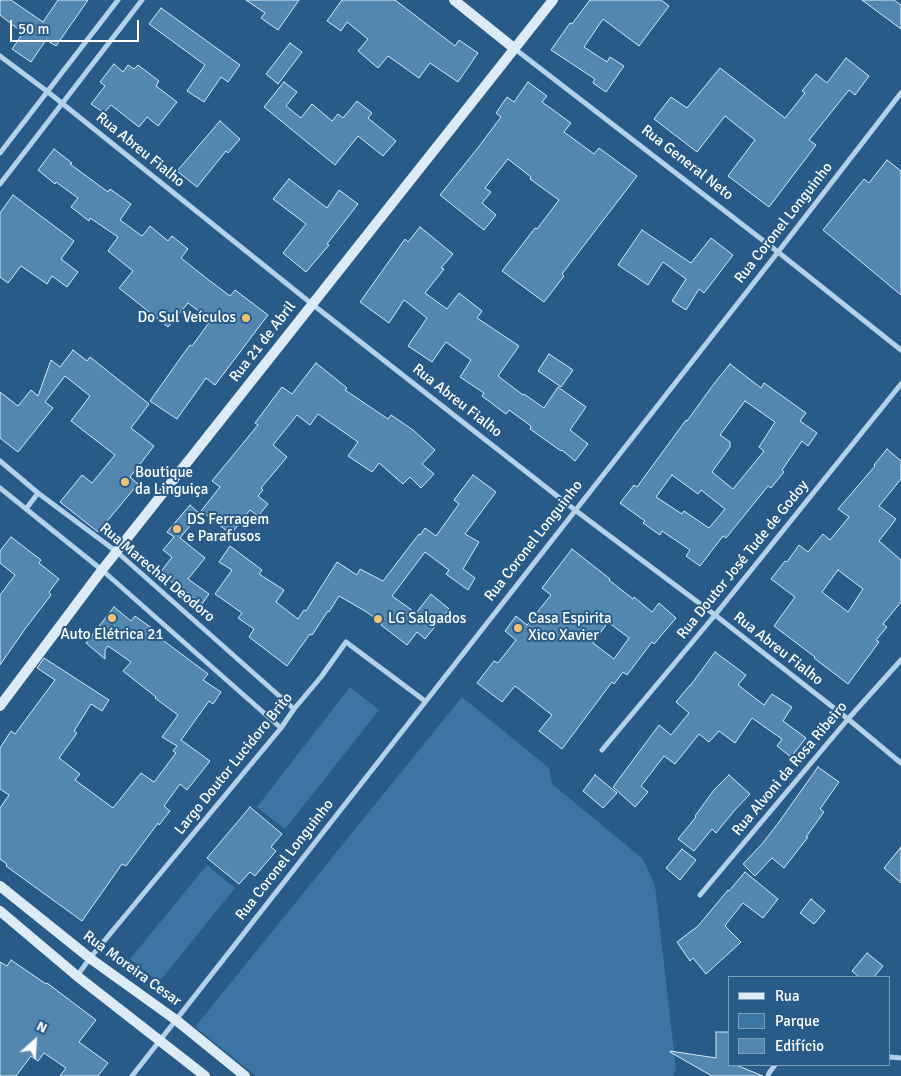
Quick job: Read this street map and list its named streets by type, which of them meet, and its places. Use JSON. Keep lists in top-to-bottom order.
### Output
{
  "streets": {
    "street": [
      "Rua Abreu Fialho",
      "Rua General Neto",
      "Rua Coronel Longuinho",
      "Rua 21 de Abril",
      "Rua Doutor José Tude de Godoy",
      "Rua Marechal Deodoro",
      "Largo Doutor Lucidoro Brito",
      "Rua Alvoni da Rosa Ribeiro",
      "Rua Moreira Cesar"
    ]
  },
  "crossings": [
    ["Rua Abreu Fialho", "Rua Coronel Longuinho"],
    ["Rua Abreu Fialho", "Rua 21 de Abril"],
    ["Rua Abreu Fialho", "Rua Doutor José Tude de Godoy"],
    ["Rua Abreu Fialho", "Rua Alvoni da Rosa Ribeiro"],
    ["Rua General Neto", "Rua Coronel Longuinho"],
    ["Rua General Neto", "Rua 21 de Abril"],
    ["Rua Coronel Longuinho", "Largo Doutor Lucidoro Brito"],
    ["Rua Coronel Longuinho", "Rua Moreira Cesar"],
    ["Rua 21 de Abril", "Rua Marechal Deodoro"],
    ["Rua Marechal Deodoro", "Largo Doutor Lucidoro Brito"],
    ["Largo Doutor Lucidoro Brito", "Rua Moreira Cesar"]
  ],
  "places": [
    "Do Sul Veículos",
    "Boutique da Linguiça",
    "DS Ferragem e Parafusos",
    "Auto Elétrica 21",
    "LG Salgados",
    "Casa Espirita Xico Xavier"
  ],
  "legend": ["Rua", "Parque", "Edifício"],
  "scale_bar": "50 m",
  "north": "top right"
}
